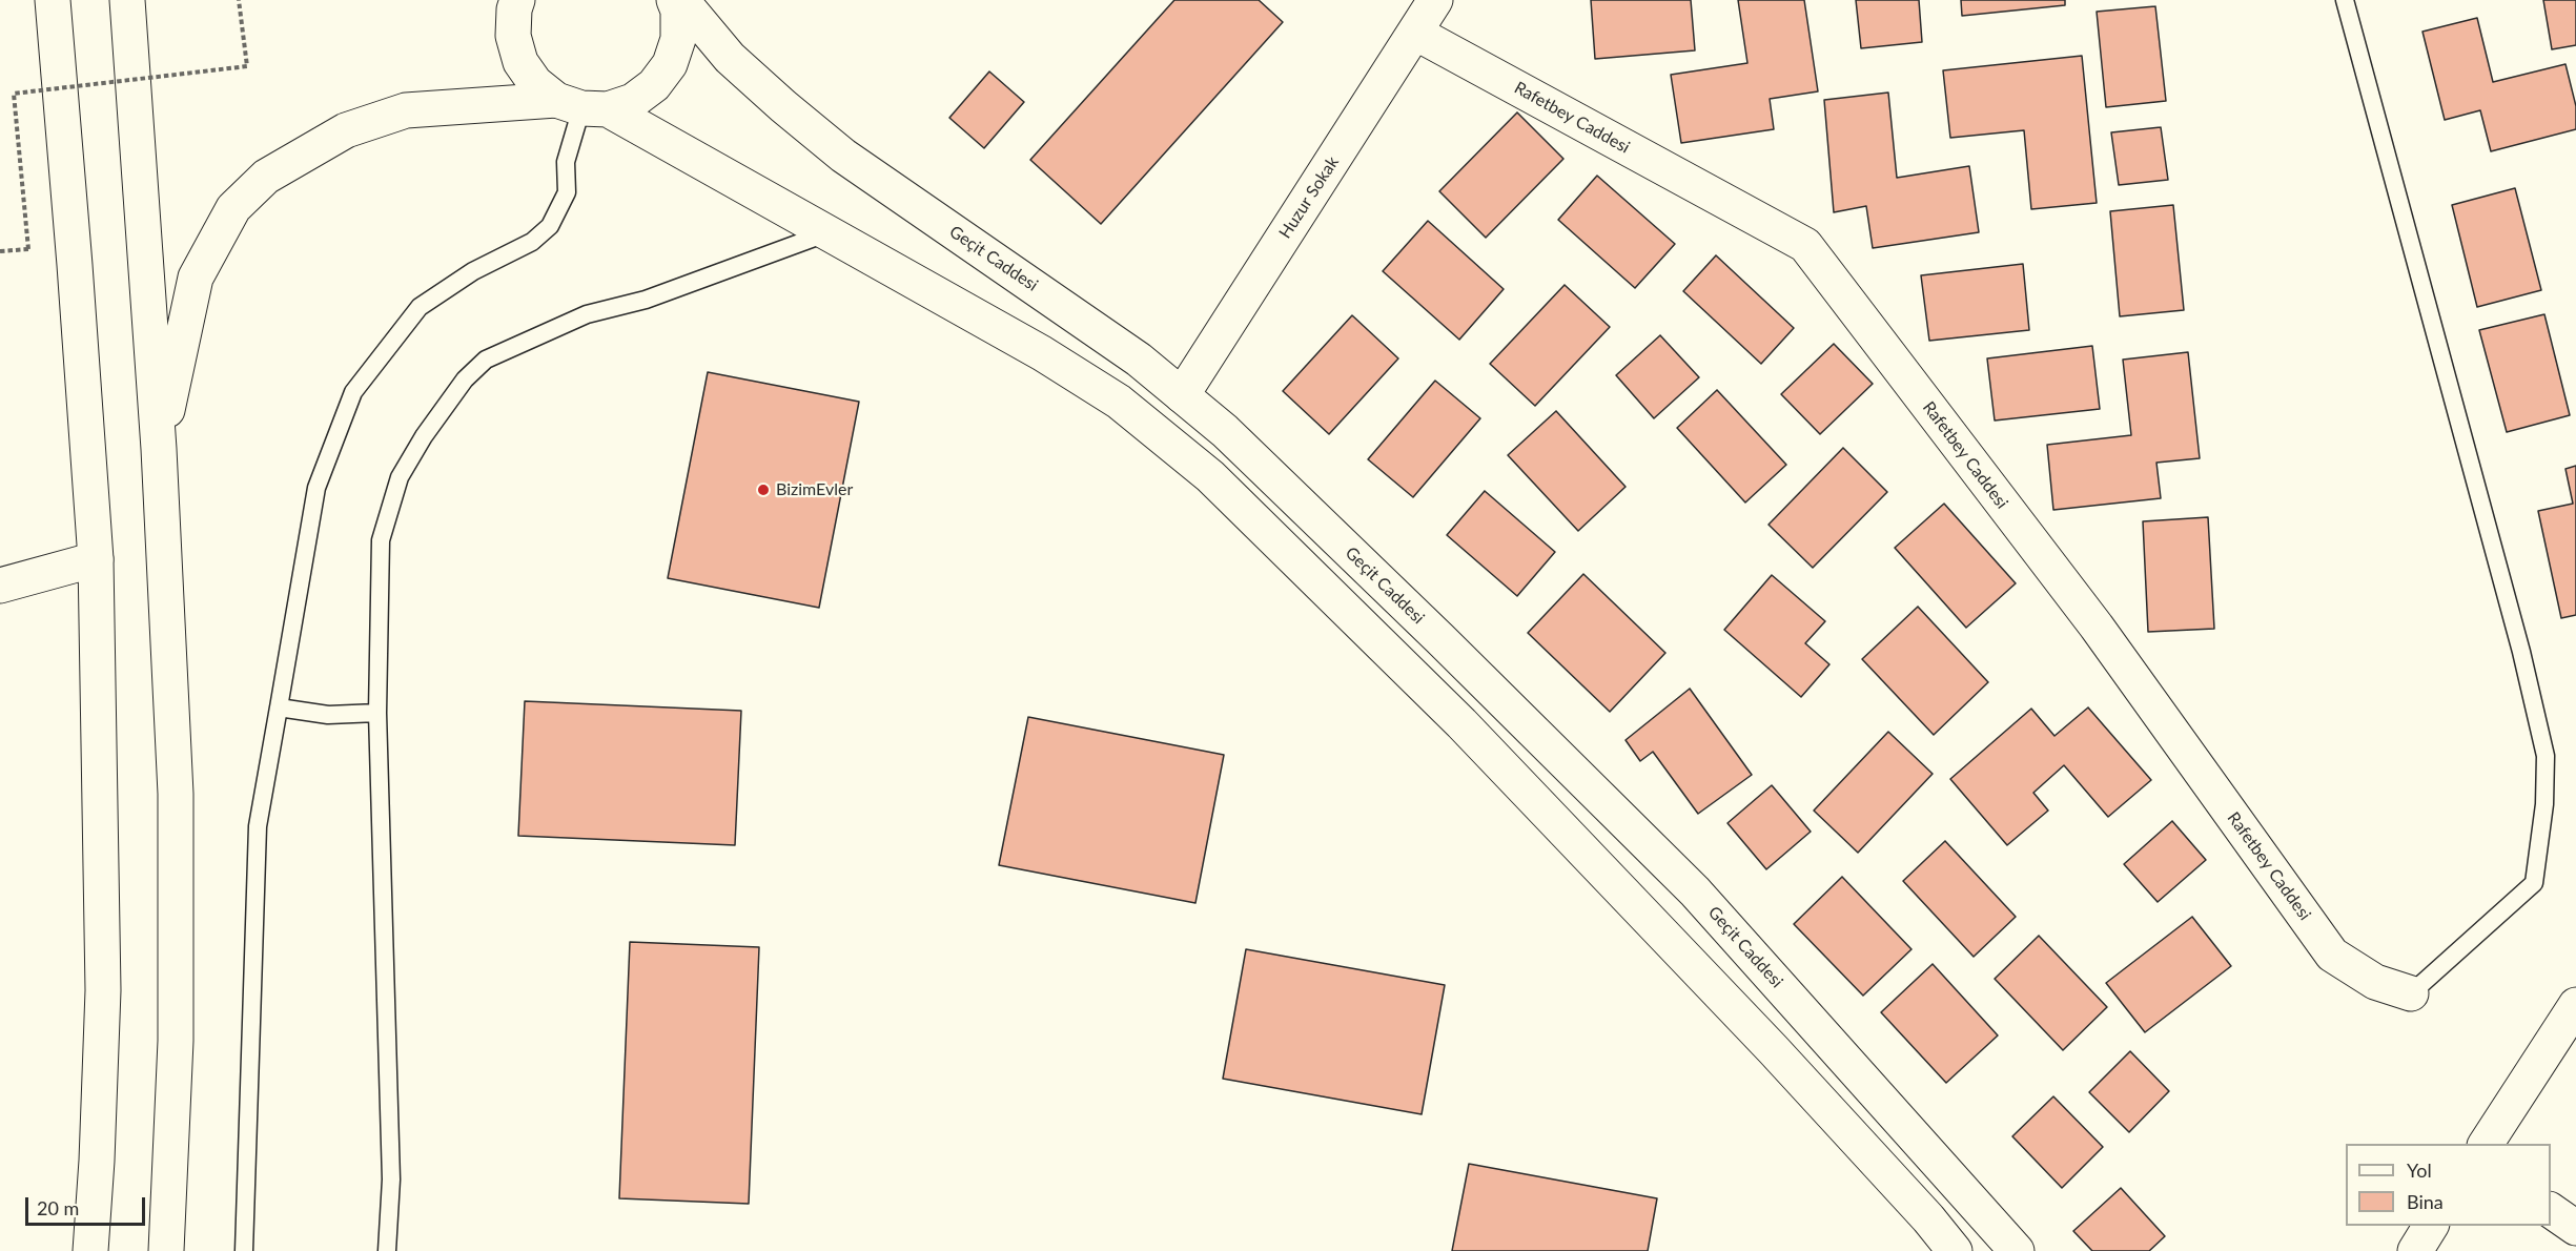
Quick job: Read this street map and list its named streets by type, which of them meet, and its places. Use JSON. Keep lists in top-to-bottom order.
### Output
{
  "streets": {
    "main road": ["Rafetbey Caddesi", "Huzur Sokak", "Geçit Caddesi"]
  },
  "crossings": [
    ["Rafetbey Caddesi", "Huzur Sokak"],
    ["Huzur Sokak", "Geçit Caddesi"]
  ],
  "places": ["BizimEvler"],
  "legend": ["Yol", "Bina"],
  "scale_bar": "20 m"
}
